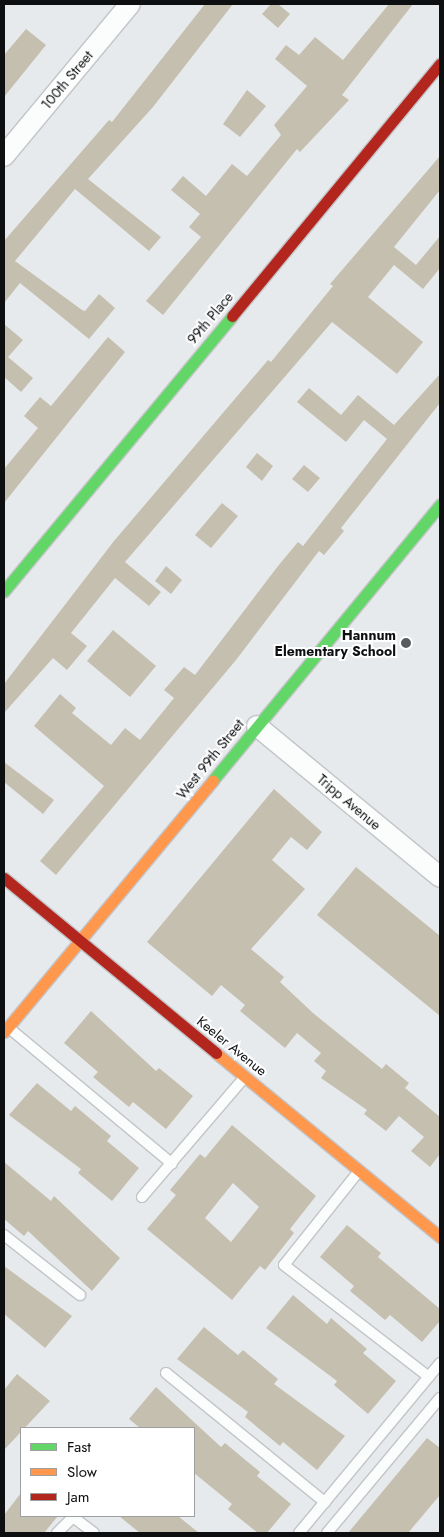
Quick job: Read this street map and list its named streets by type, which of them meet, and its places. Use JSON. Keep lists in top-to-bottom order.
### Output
{
  "streets": {
    "street": [
      "100th Street",
      "99th Place",
      "West 99th Street",
      "Tripp Avenue",
      "Keeler Avenue"
    ]
  },
  "crossings": [
    ["West 99th Street", "Tripp Avenue"],
    ["West 99th Street", "Keeler Avenue"]
  ],
  "places": ["Hannum Elementary School"],
  "legend": ["Fast", "Slow", "Jam"]
}
